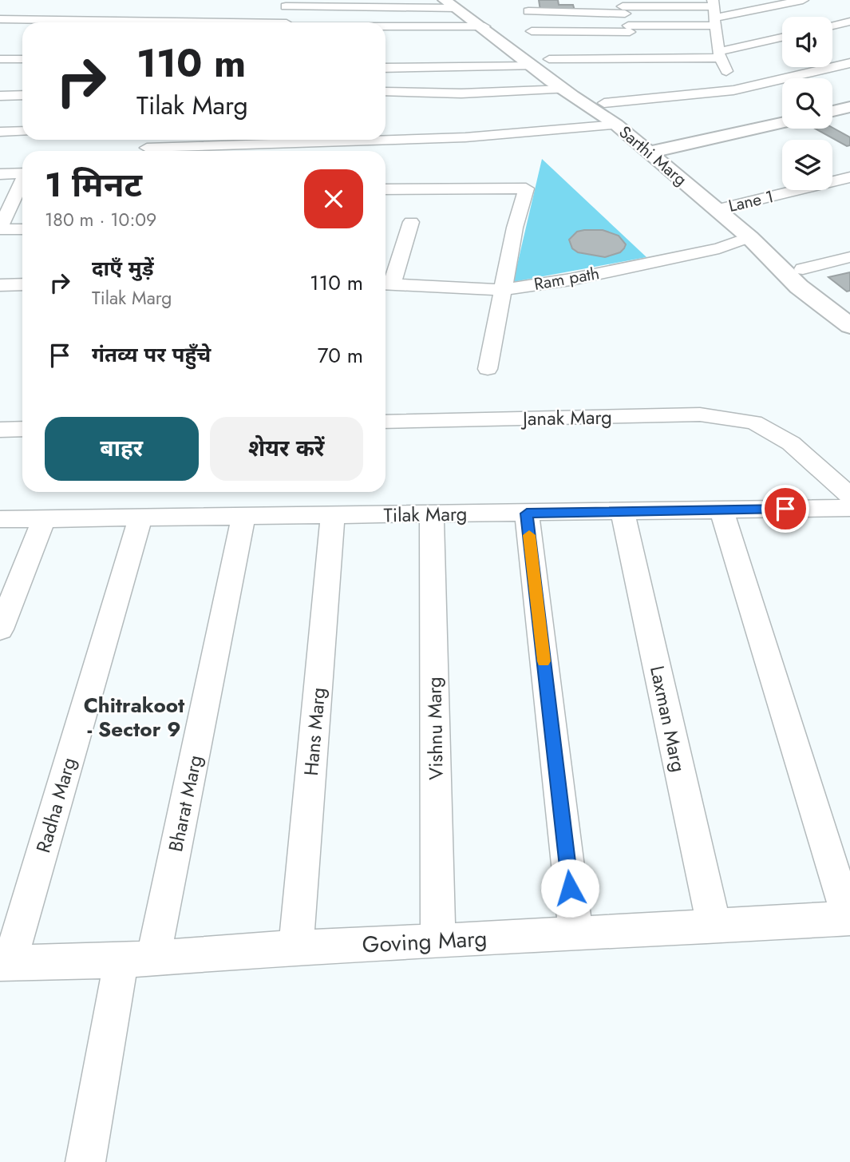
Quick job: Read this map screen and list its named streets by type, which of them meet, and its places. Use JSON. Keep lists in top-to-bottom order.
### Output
{
  "streets": {
    "street": [
      "Sarthi Marg",
      "Lane 1",
      "Ram path",
      "Janak Marg",
      "Tilak Marg",
      "Laxman Marg",
      "Vishnu Marg",
      "Hans Marg",
      "Bharat Marg",
      "Radha Marg",
      "Goving Marg"
    ]
  },
  "crossings": [
    ["Sarthi Marg", "Lane 1"],
    ["Sarthi Marg", "Ram path"],
    ["Tilak Marg", "Laxman Marg"],
    ["Tilak Marg", "Vishnu Marg"],
    ["Tilak Marg", "Hans Marg"],
    ["Tilak Marg", "Bharat Marg"],
    ["Tilak Marg", "Radha Marg"],
    ["Laxman Marg", "Goving Marg"],
    ["Vishnu Marg", "Goving Marg"],
    ["Hans Marg", "Goving Marg"],
    ["Bharat Marg", "Goving Marg"],
    ["Radha Marg", "Goving Marg"]
  ],
  "districts": ["Chitrakoot - Sector 9"],
  "page": {
    "turn": ["110 m", "Tilak Marg"],
    "heading": ["1 मिनट", "180 m · 10:09"],
    "list": [
      {
        "name": "दाएँ मुड़ें",
        "note": "Tilak Marg",
        "value": "110 m"
      },
      {
        "name": "गंतव्य पर पहुँचे",
        "value": "70 m"
      }
    ],
    "buttons": ["बाहर", "शेयर करें"]
  }
}
